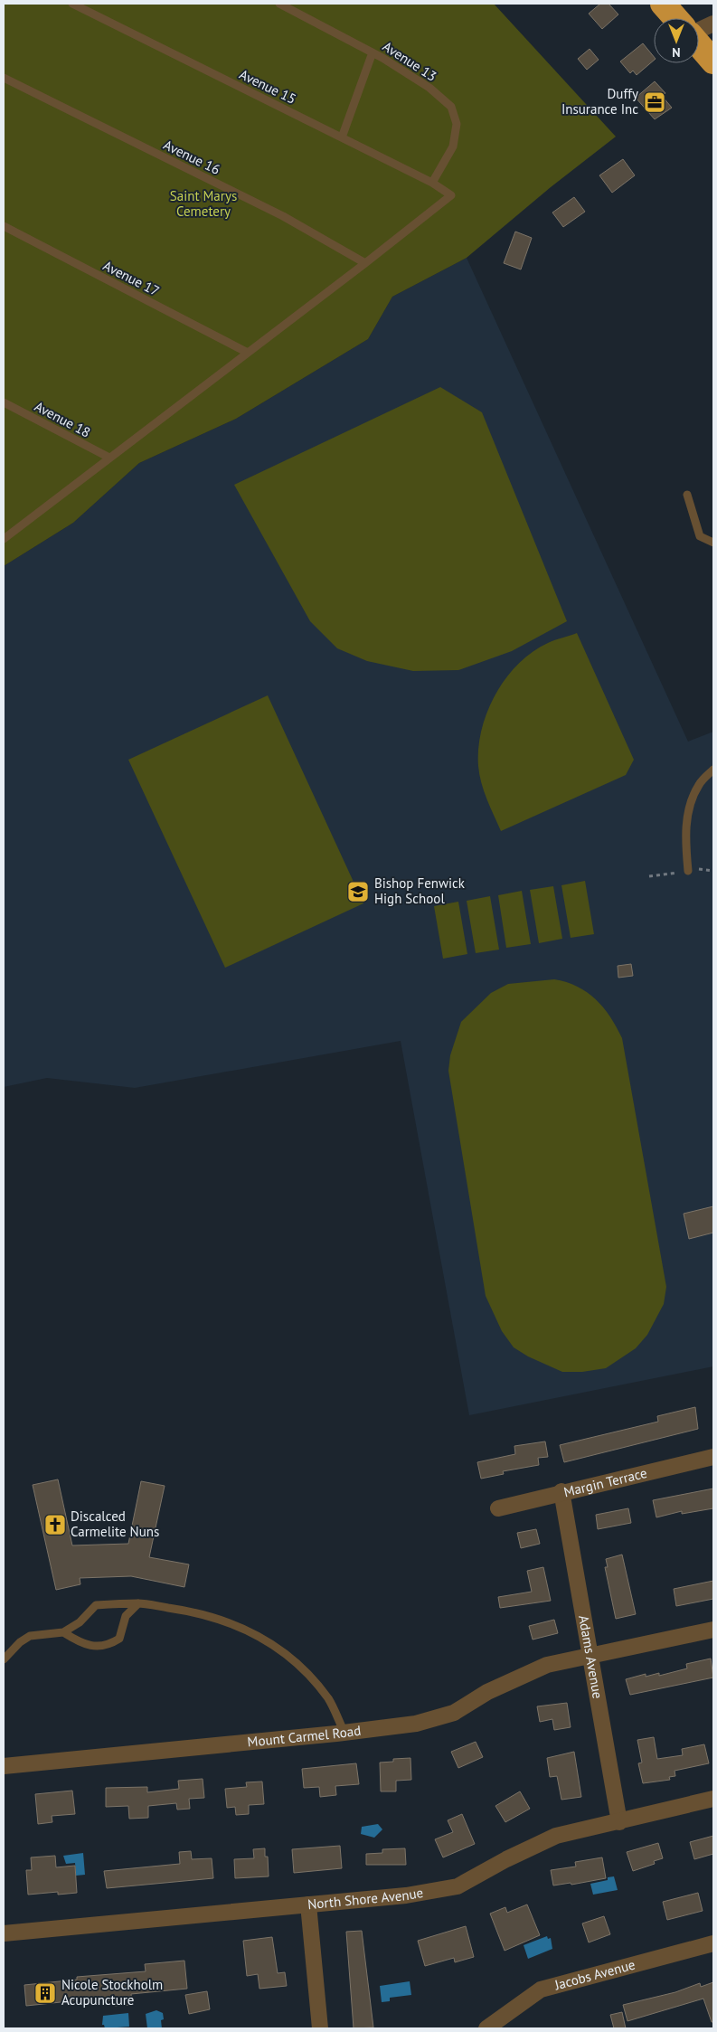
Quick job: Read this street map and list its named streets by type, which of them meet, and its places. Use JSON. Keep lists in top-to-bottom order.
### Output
{
  "streets": {
    "street": [
      "Margin Terrace",
      "Adams Avenue",
      "Mount Carmel Road",
      "North Shore Avenue",
      "Jacobs Avenue"
    ],
    "lane": [
      "Avenue 13",
      "Avenue 15",
      "Avenue 16",
      "Avenue 17",
      "Avenue 18"
    ]
  },
  "crossings": [
    ["Avenue 13", "Avenue 15"],
    ["Avenue 15", "Avenue 16"],
    ["Margin Terrace", "Adams Avenue"],
    ["Adams Avenue", "Mount Carmel Road"],
    ["Adams Avenue", "North Shore Avenue"]
  ],
  "parks": ["Saint Marys Cemetery"],
  "places": {
    "office": ["Duffy Insurance Inc"],
    "school or university": ["Bishop Fenwick High School"],
    "church": ["Discalced Carmelite Nuns"],
    "building": ["Nicole Stockholm Acupuncture"]
  },
  "north": "bottom"
}
